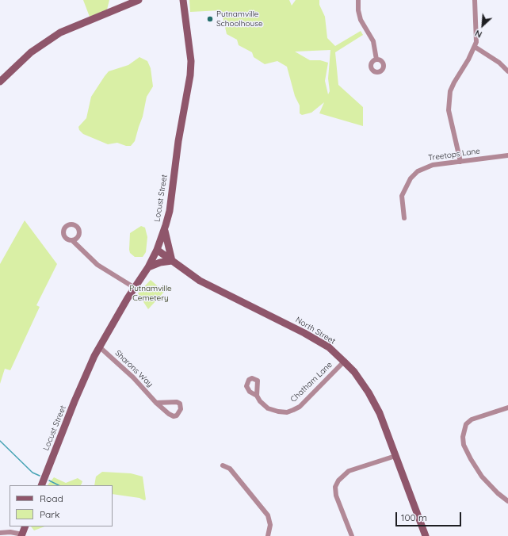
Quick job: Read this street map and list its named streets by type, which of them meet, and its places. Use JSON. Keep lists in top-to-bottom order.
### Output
{
  "streets": {
    "main road": ["Locust Street", "North Street"],
    "street": ["Treetops Lane", "Sharons Way", "Chatham Lane"]
  },
  "crossings": [
    ["Locust Street", "North Street"],
    ["Locust Street", "Sharons Way"],
    ["North Street", "Chatham Lane"]
  ],
  "parks": ["Putnamville Cemetery"],
  "places": ["Putnamville Schoolhouse"],
  "legend": ["Road", "Park"],
  "scale_bar": "100 m",
  "north": "bottom left"
}
